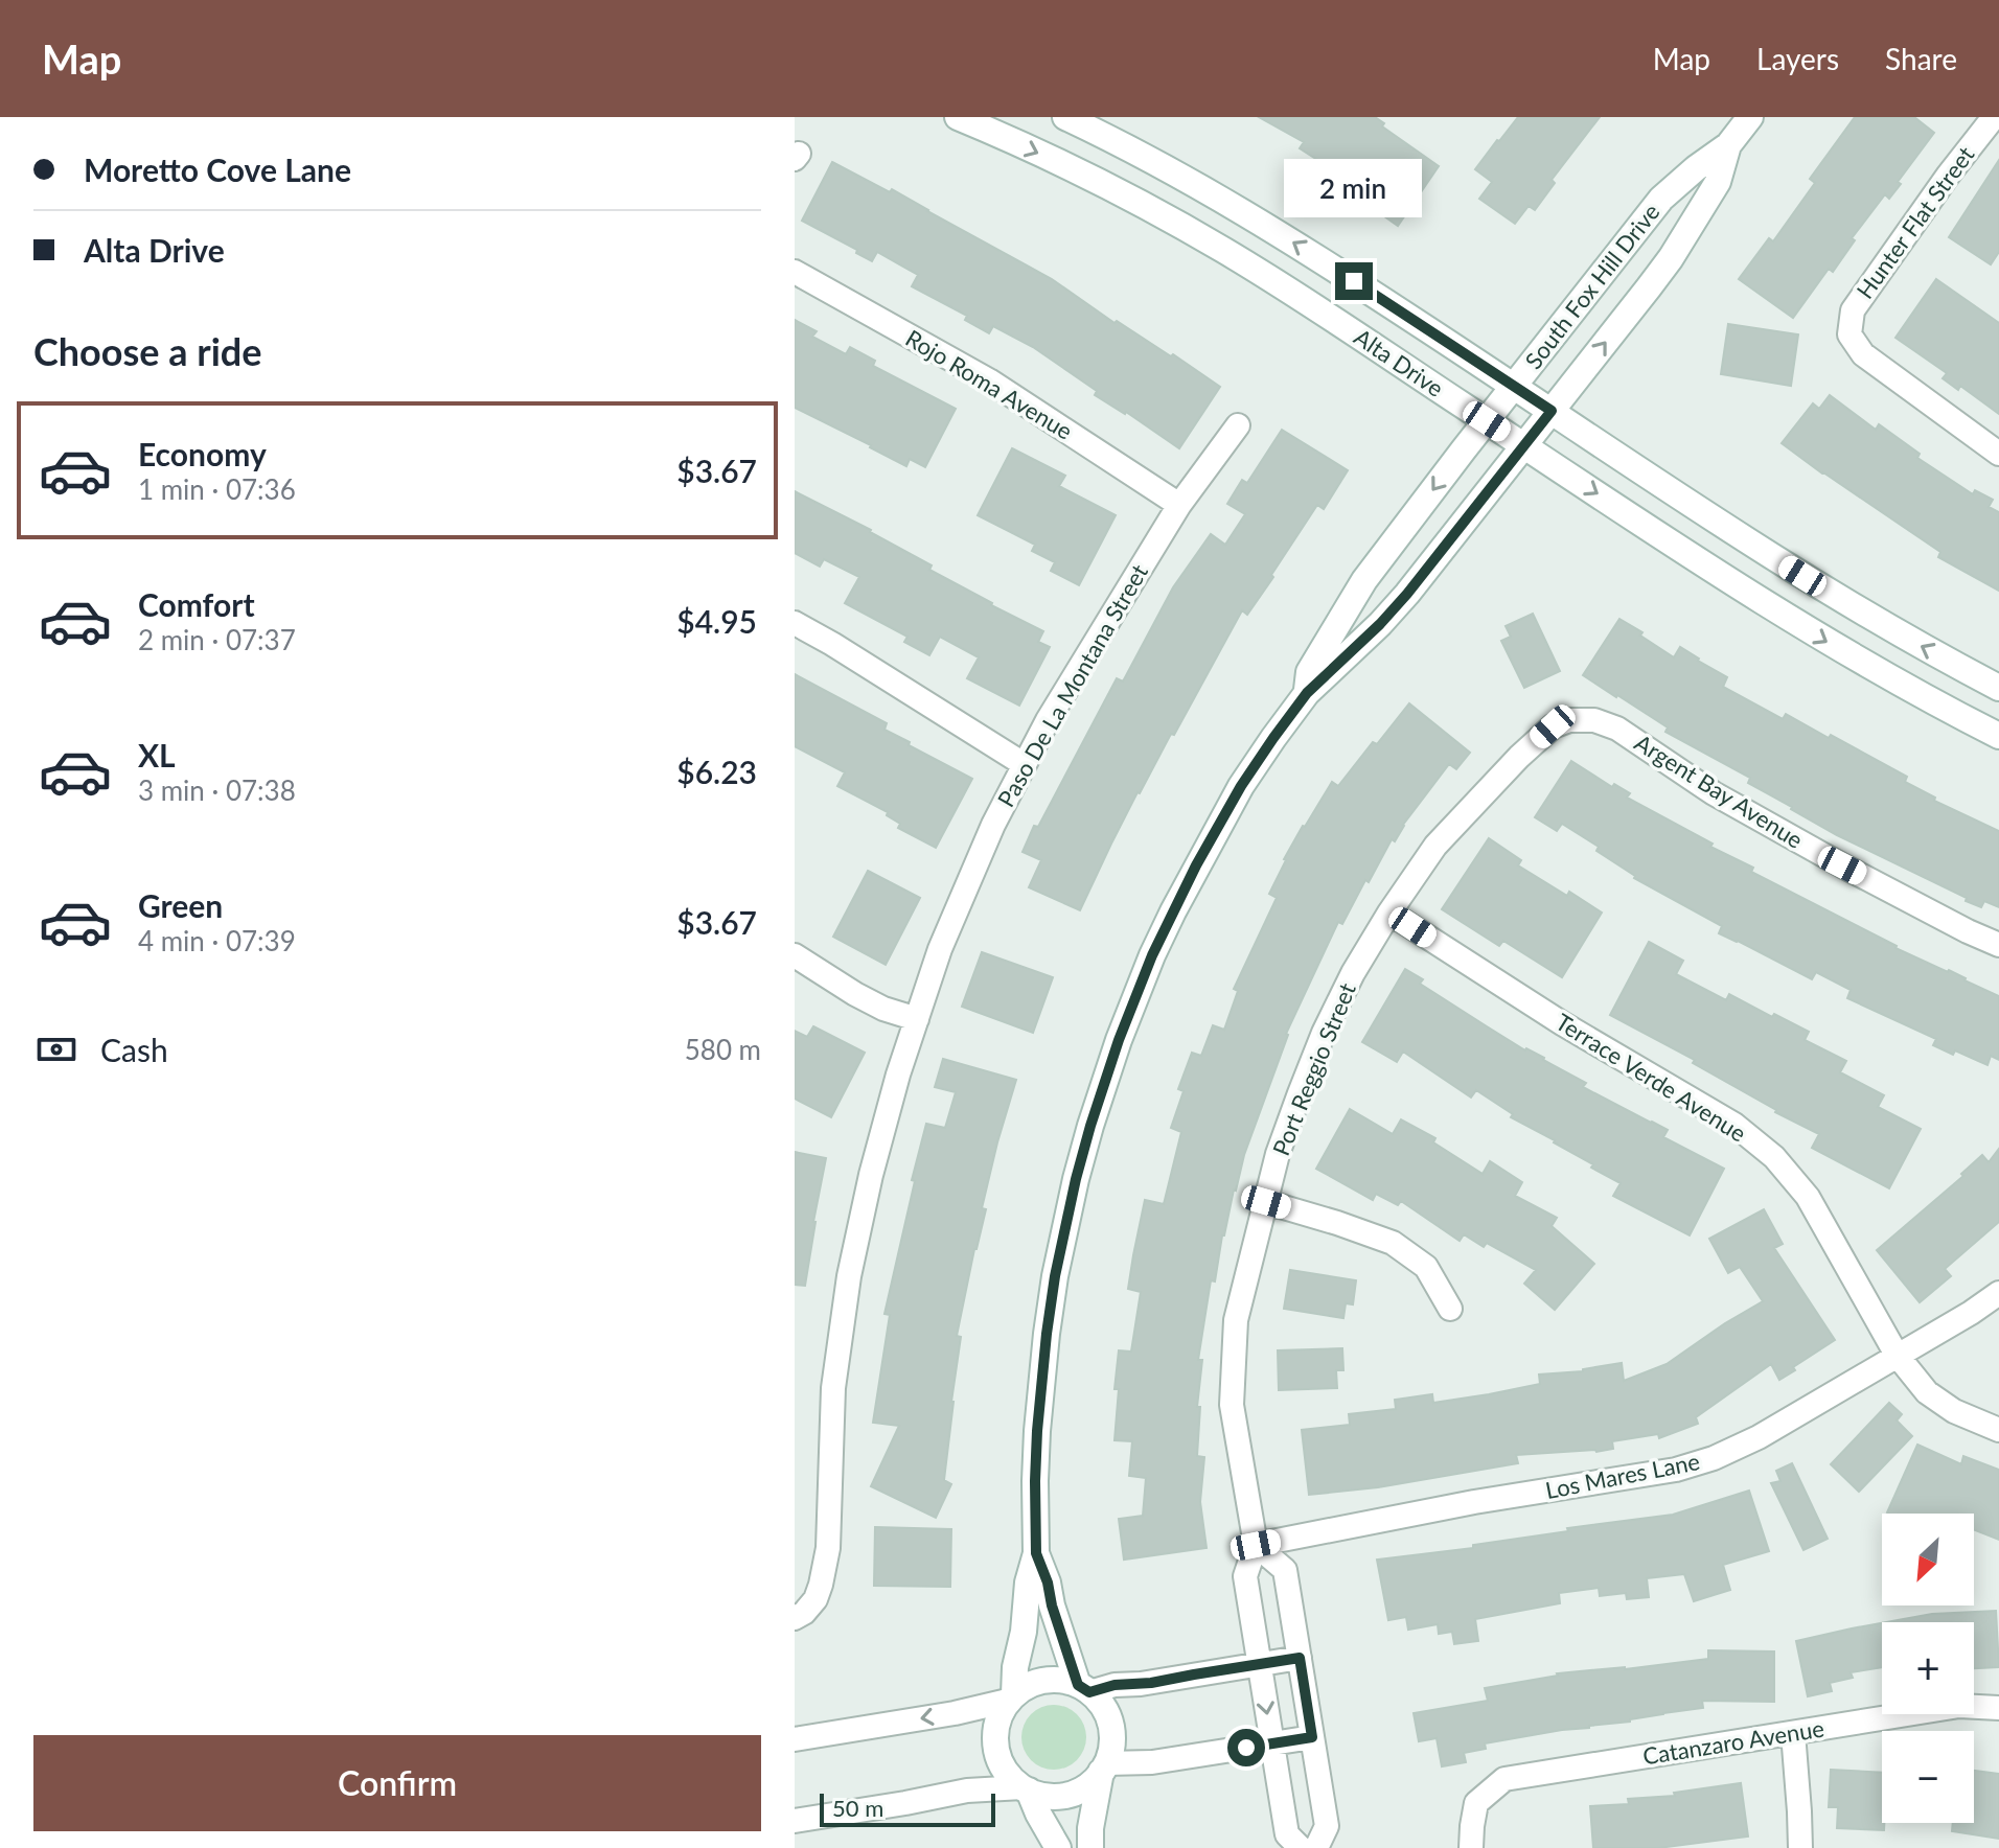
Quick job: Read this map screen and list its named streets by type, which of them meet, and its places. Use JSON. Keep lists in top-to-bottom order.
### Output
{
  "streets": {
    "street": [
      "Hunter Flat Street",
      "South Fox Hill Drive",
      "Alta Drive",
      "Rojo Roma Avenue",
      "Paso De La Montana Street",
      "Argent Bay Avenue",
      "Port Reggio Street",
      "Terrace Verde Avenue",
      "Los Mares Lane",
      "Catanzaro Avenue"
    ]
  },
  "crossings": [
    ["South Fox Hill Drive", "Alta Drive"],
    ["Rojo Roma Avenue", "Paso De La Montana Street"],
    ["Argent Bay Avenue", "Port Reggio Street"],
    ["Port Reggio Street", "Terrace Verde Avenue"],
    ["Port Reggio Street", "Los Mares Lane"],
    ["Terrace Verde Avenue", "Los Mares Lane"]
  ],
  "scale_bar": "50 m",
  "north": "bottom left",
  "page": {
    "header": "Map",
    "nav": ["Map", "Layers", "Share"],
    "banner": ["Moretto Cove Lane", "Alta Drive"],
    "bubble": "2 min",
    "heading": "Choose a ride",
    "list": [
      {
        "name": "Economy",
        "note": "1 min · 07:36",
        "value": "$3.67"
      },
      {
        "name": "Comfort",
        "note": "2 min · 07:37",
        "value": "$4.95"
      },
      {
        "name": "XL",
        "note": "3 min · 07:38",
        "value": "$6.23"
      },
      {
        "name": "Green",
        "note": "4 min · 07:39",
        "value": "$3.67"
      }
    ],
    "pay": ["Cash", "580 m"],
    "map_buttons": ["+", "−"],
    "buttons": "Confirm",
    "scale": "50 m"
  }
}
